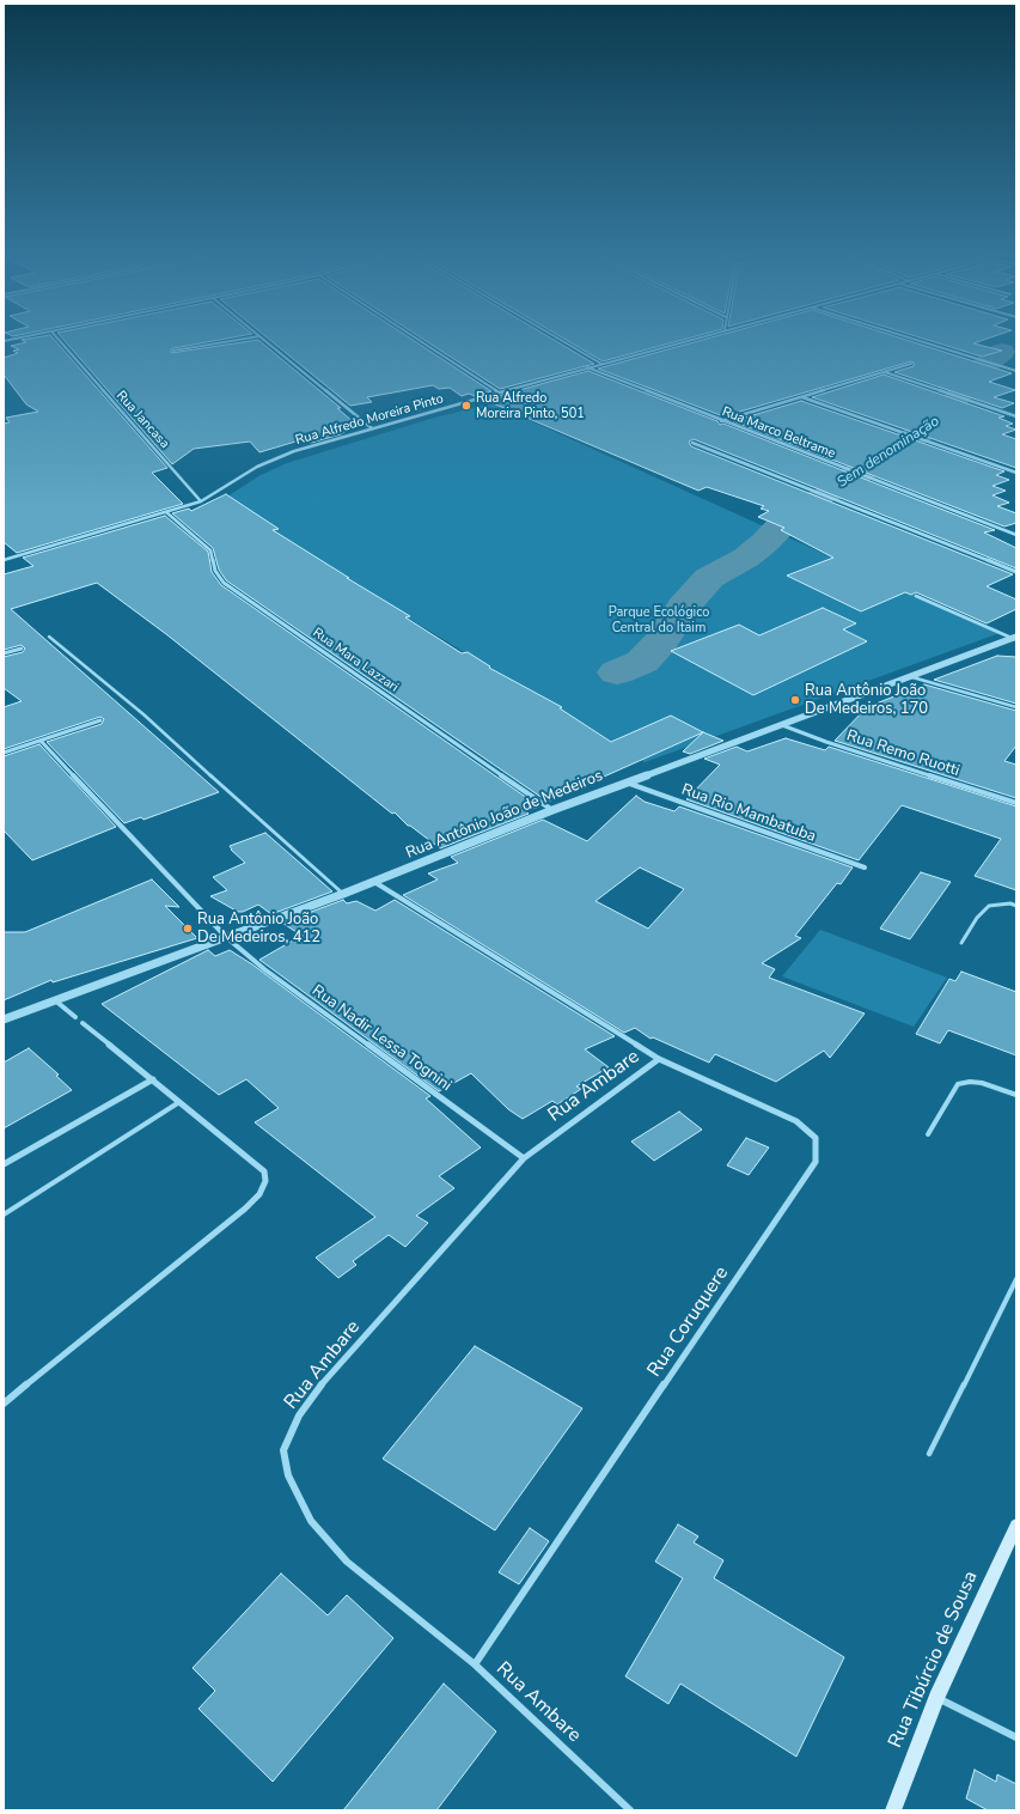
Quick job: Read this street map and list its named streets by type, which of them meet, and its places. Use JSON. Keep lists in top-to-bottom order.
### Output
{
  "streets": {
    "main road": ["Rua Tibúrcio de Sousa"],
    "street": [
      "Rua Jancasa",
      "Rua Alfredo Moreira Pinto",
      "Rua Marco Beltrame",
      "Rua Mara Lazzari",
      "Rua Remo Ruotti",
      "Rua Rio Mambatuba",
      "Rua Antônio João de Medeiros",
      "Rua Nadir Lessa Tognini",
      "Rua Ambare",
      "Rua Coruquere"
    ]
  },
  "crossings": [
    ["Rua Jancasa", "Rua Alfredo Moreira Pinto"],
    ["Rua Alfredo Moreira Pinto", "Rua Marco Beltrame"],
    ["Rua Alfredo Moreira Pinto", "Rua Mara Lazzari"],
    ["Rua Mara Lazzari", "Rua Antônio João de Medeiros"],
    ["Rua Remo Ruotti", "Rua Antônio João de Medeiros"],
    ["Rua Rio Mambatuba", "Rua Antônio João de Medeiros"],
    ["Rua Antônio João de Medeiros", "Rua Nadir Lessa Tognini"],
    ["Rua Nadir Lessa Tognini", "Rua Ambare"],
    ["Rua Ambare", "Rua Coruquere"]
  ],
  "water": ["Sem denominação"],
  "parks": ["Parque Ecológico Central do Itaim"],
  "places": ["Rua Alfredo Moreira Pinto, 501", "Rua Antônio João De Medeiros, 170", "Rua Antônio João De Medeiros, 412"]
}
